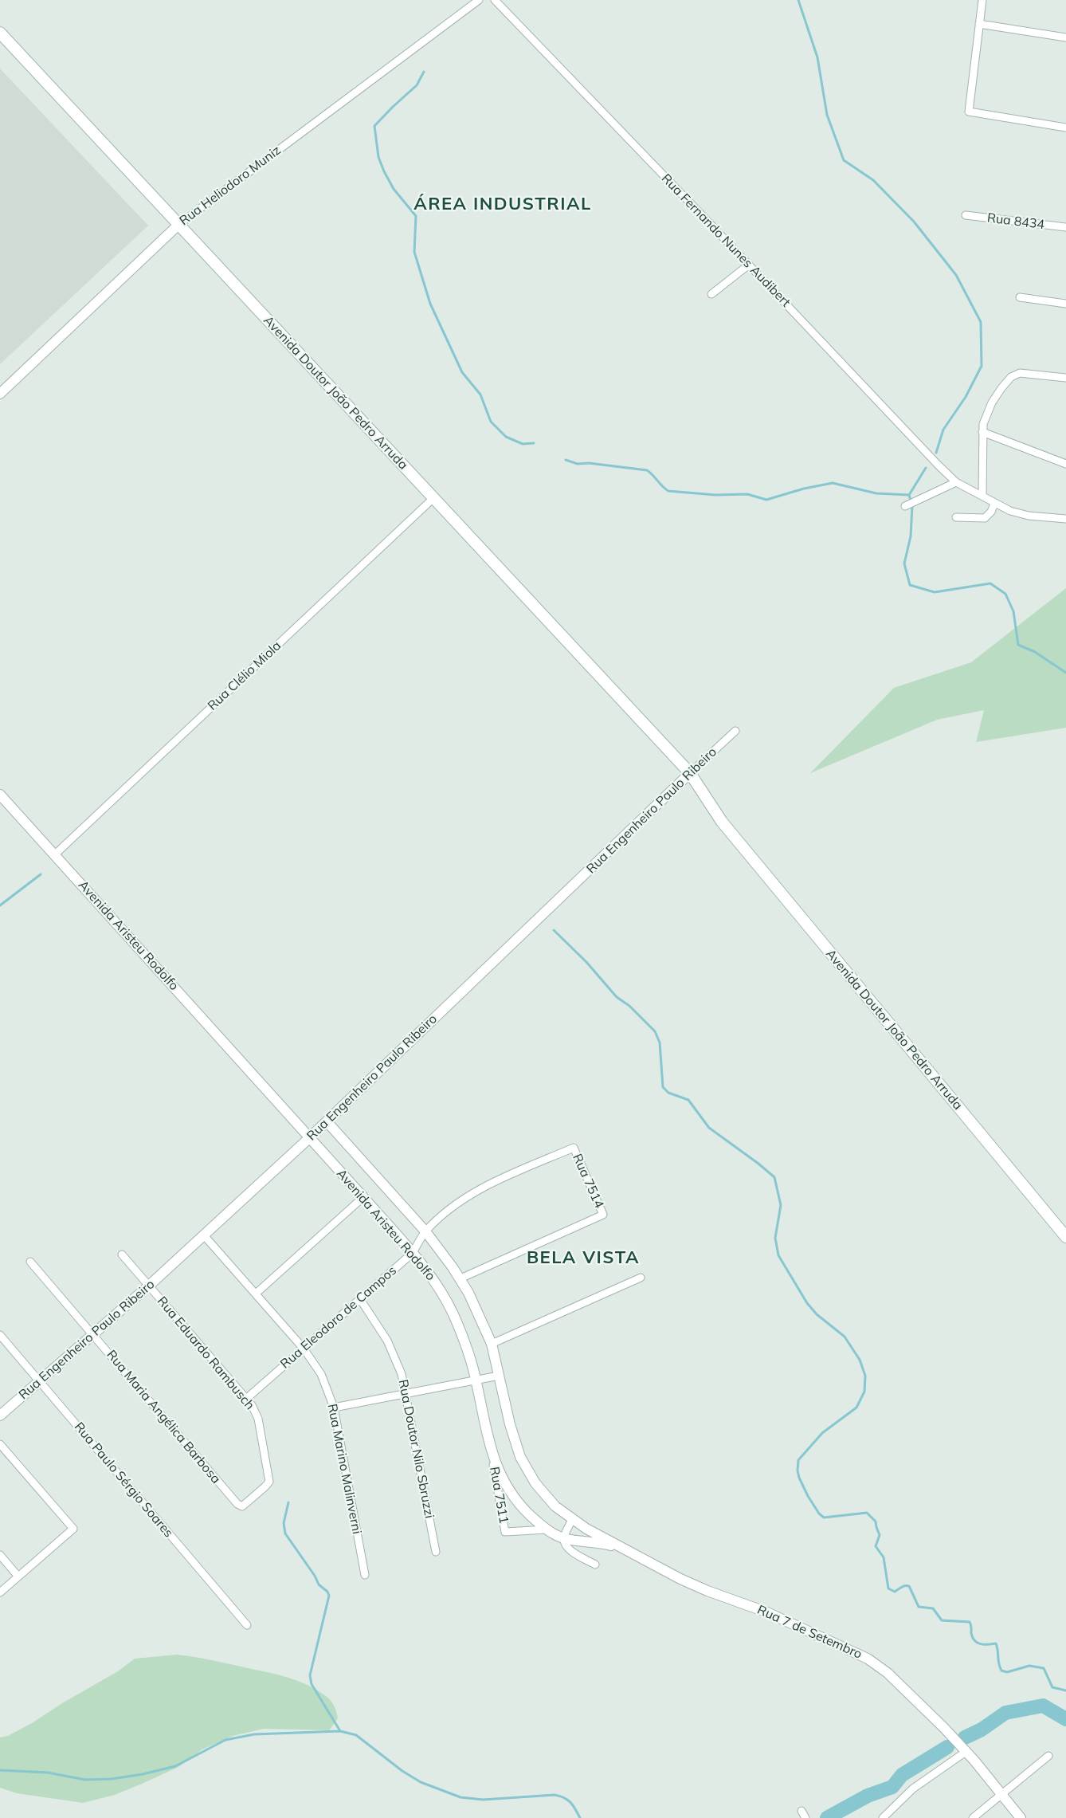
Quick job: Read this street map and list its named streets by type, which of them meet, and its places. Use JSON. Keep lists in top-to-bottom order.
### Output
{
  "streets": {
    "main road": ["Avenida Doutor João Pedro Arruda"],
    "street": [
      "Rua Heliodoro Muniz",
      "Rua 8434",
      "Rua Fernando Nunes Audibert",
      "Rua Clélio Miola",
      "Rua Engenheiro Paulo Ribeiro",
      "Avenida Aristeu Rodolfo",
      "Rua 7514",
      "Rua Eleodoro de Campos",
      "Rua Eduardo Rambusch",
      "Rua Maria Angélica Barbosa",
      "Rua Doutor Nilo Sbruzzi",
      "Rua Marino Malinverni",
      "Rua Paulo Sérgio Soares",
      "Rua 7511",
      "Rua 7 de Setembro"
    ]
  },
  "crossings": [
    ["Rua Heliodoro Muniz", "Avenida Doutor João Pedro Arruda"],
    ["Avenida Doutor João Pedro Arruda", "Rua Clélio Miola"],
    ["Avenida Doutor João Pedro Arruda", "Rua Engenheiro Paulo Ribeiro"],
    ["Rua Clélio Miola", "Avenida Aristeu Rodolfo"],
    ["Rua Engenheiro Paulo Ribeiro", "Avenida Aristeu Rodolfo"],
    ["Rua Engenheiro Paulo Ribeiro", "Rua Eduardo Rambusch"],
    ["Rua Engenheiro Paulo Ribeiro", "Rua Maria Angélica Barbosa"],
    ["Rua Engenheiro Paulo Ribeiro", "Rua Marino Malinverni"],
    ["Rua Engenheiro Paulo Ribeiro", "Rua Paulo Sérgio Soares"],
    ["Avenida Aristeu Rodolfo", "Rua 7514"],
    ["Avenida Aristeu Rodolfo", "Rua Eleodoro de Campos"],
    ["Avenida Aristeu Rodolfo", "Rua 7511"],
    ["Avenida Aristeu Rodolfo", "Rua 7 de Setembro"],
    ["Rua 7514", "Rua Eleodoro de Campos"],
    ["Rua Eleodoro de Campos", "Rua Eduardo Rambusch"],
    ["Rua Eleodoro de Campos", "Rua Doutor Nilo Sbruzzi"],
    ["Rua Eleodoro de Campos", "Rua Marino Malinverni"],
    ["Rua Eduardo Rambusch", "Rua Maria Angélica Barbosa"]
  ],
  "districts": ["ÁREA INDUSTRIAL", "BELA VISTA"]
}
